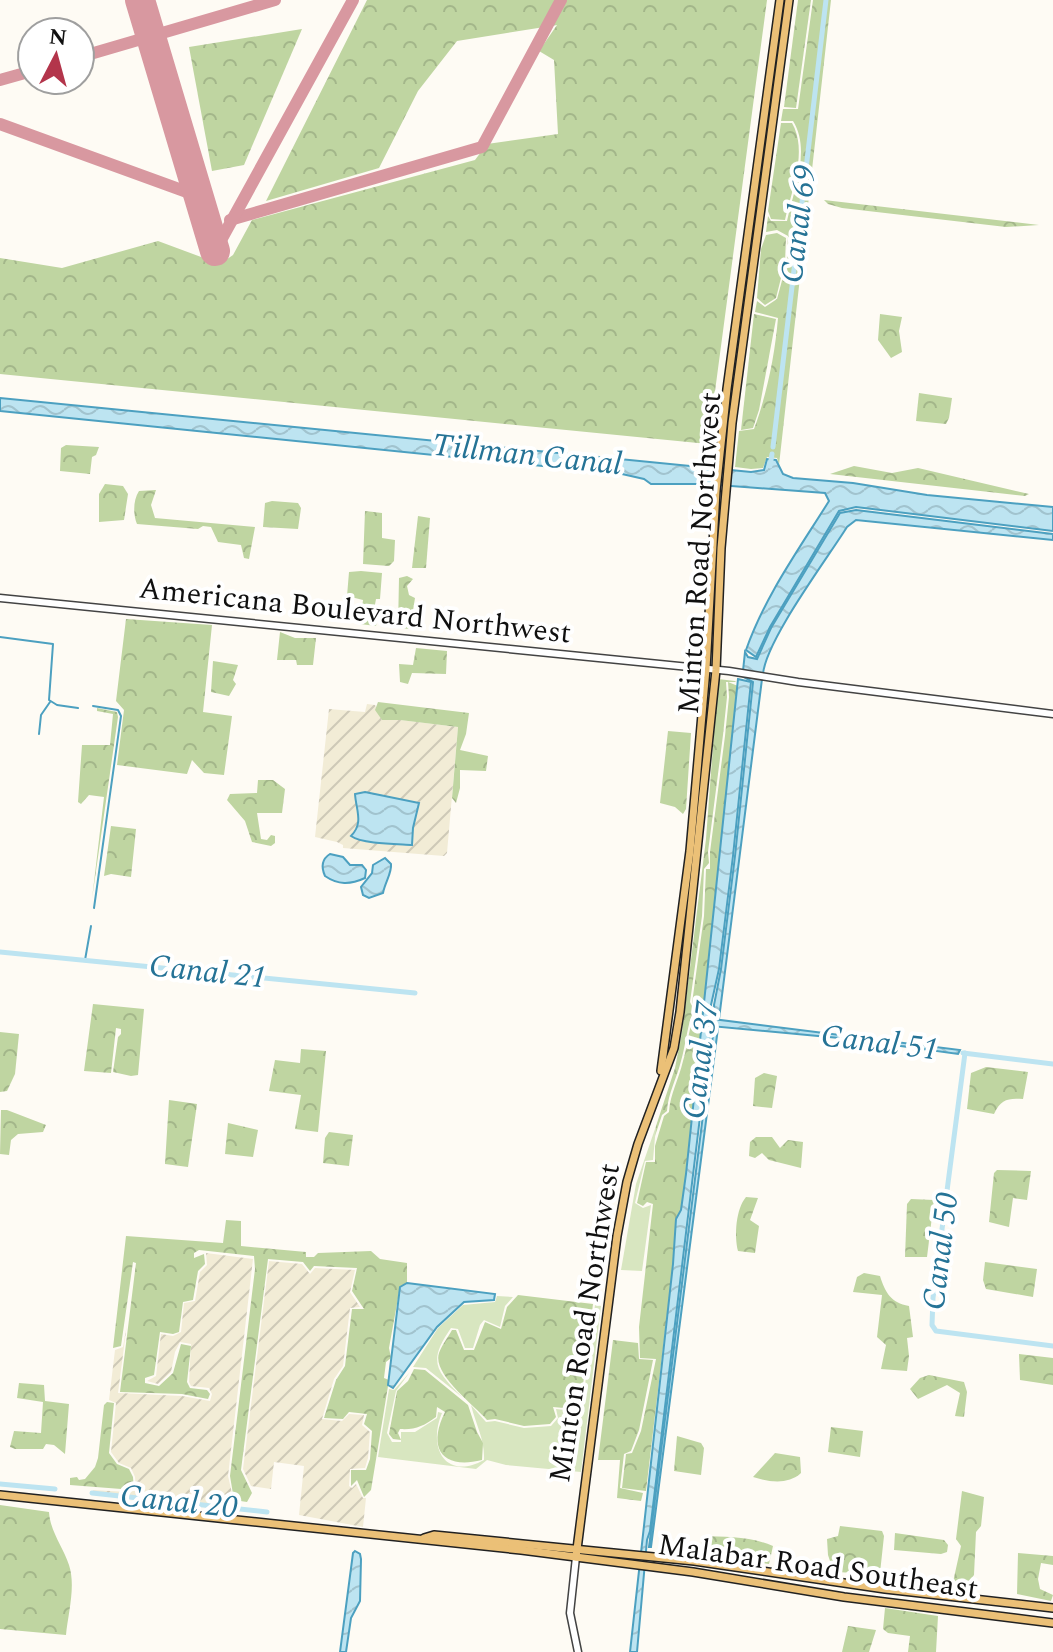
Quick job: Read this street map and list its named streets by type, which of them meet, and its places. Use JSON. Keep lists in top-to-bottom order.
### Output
{
  "streets": {
    "main road": ["Minton Road Northwest", "Malabar Road Southeast"],
    "street": ["Americana Boulevard Northwest"]
  },
  "crossings": [
    ["Minton Road Northwest", "Americana Boulevard Northwest"],
    ["Minton Road Northwest", "Malabar Road Southeast"]
  ],
  "water": [
    "Canal 69",
    "Tillman Canal",
    "Canal 21",
    "Canal 51",
    "Canal 37",
    "Canal 50",
    "Canal 20"
  ],
  "north": "top"
}
